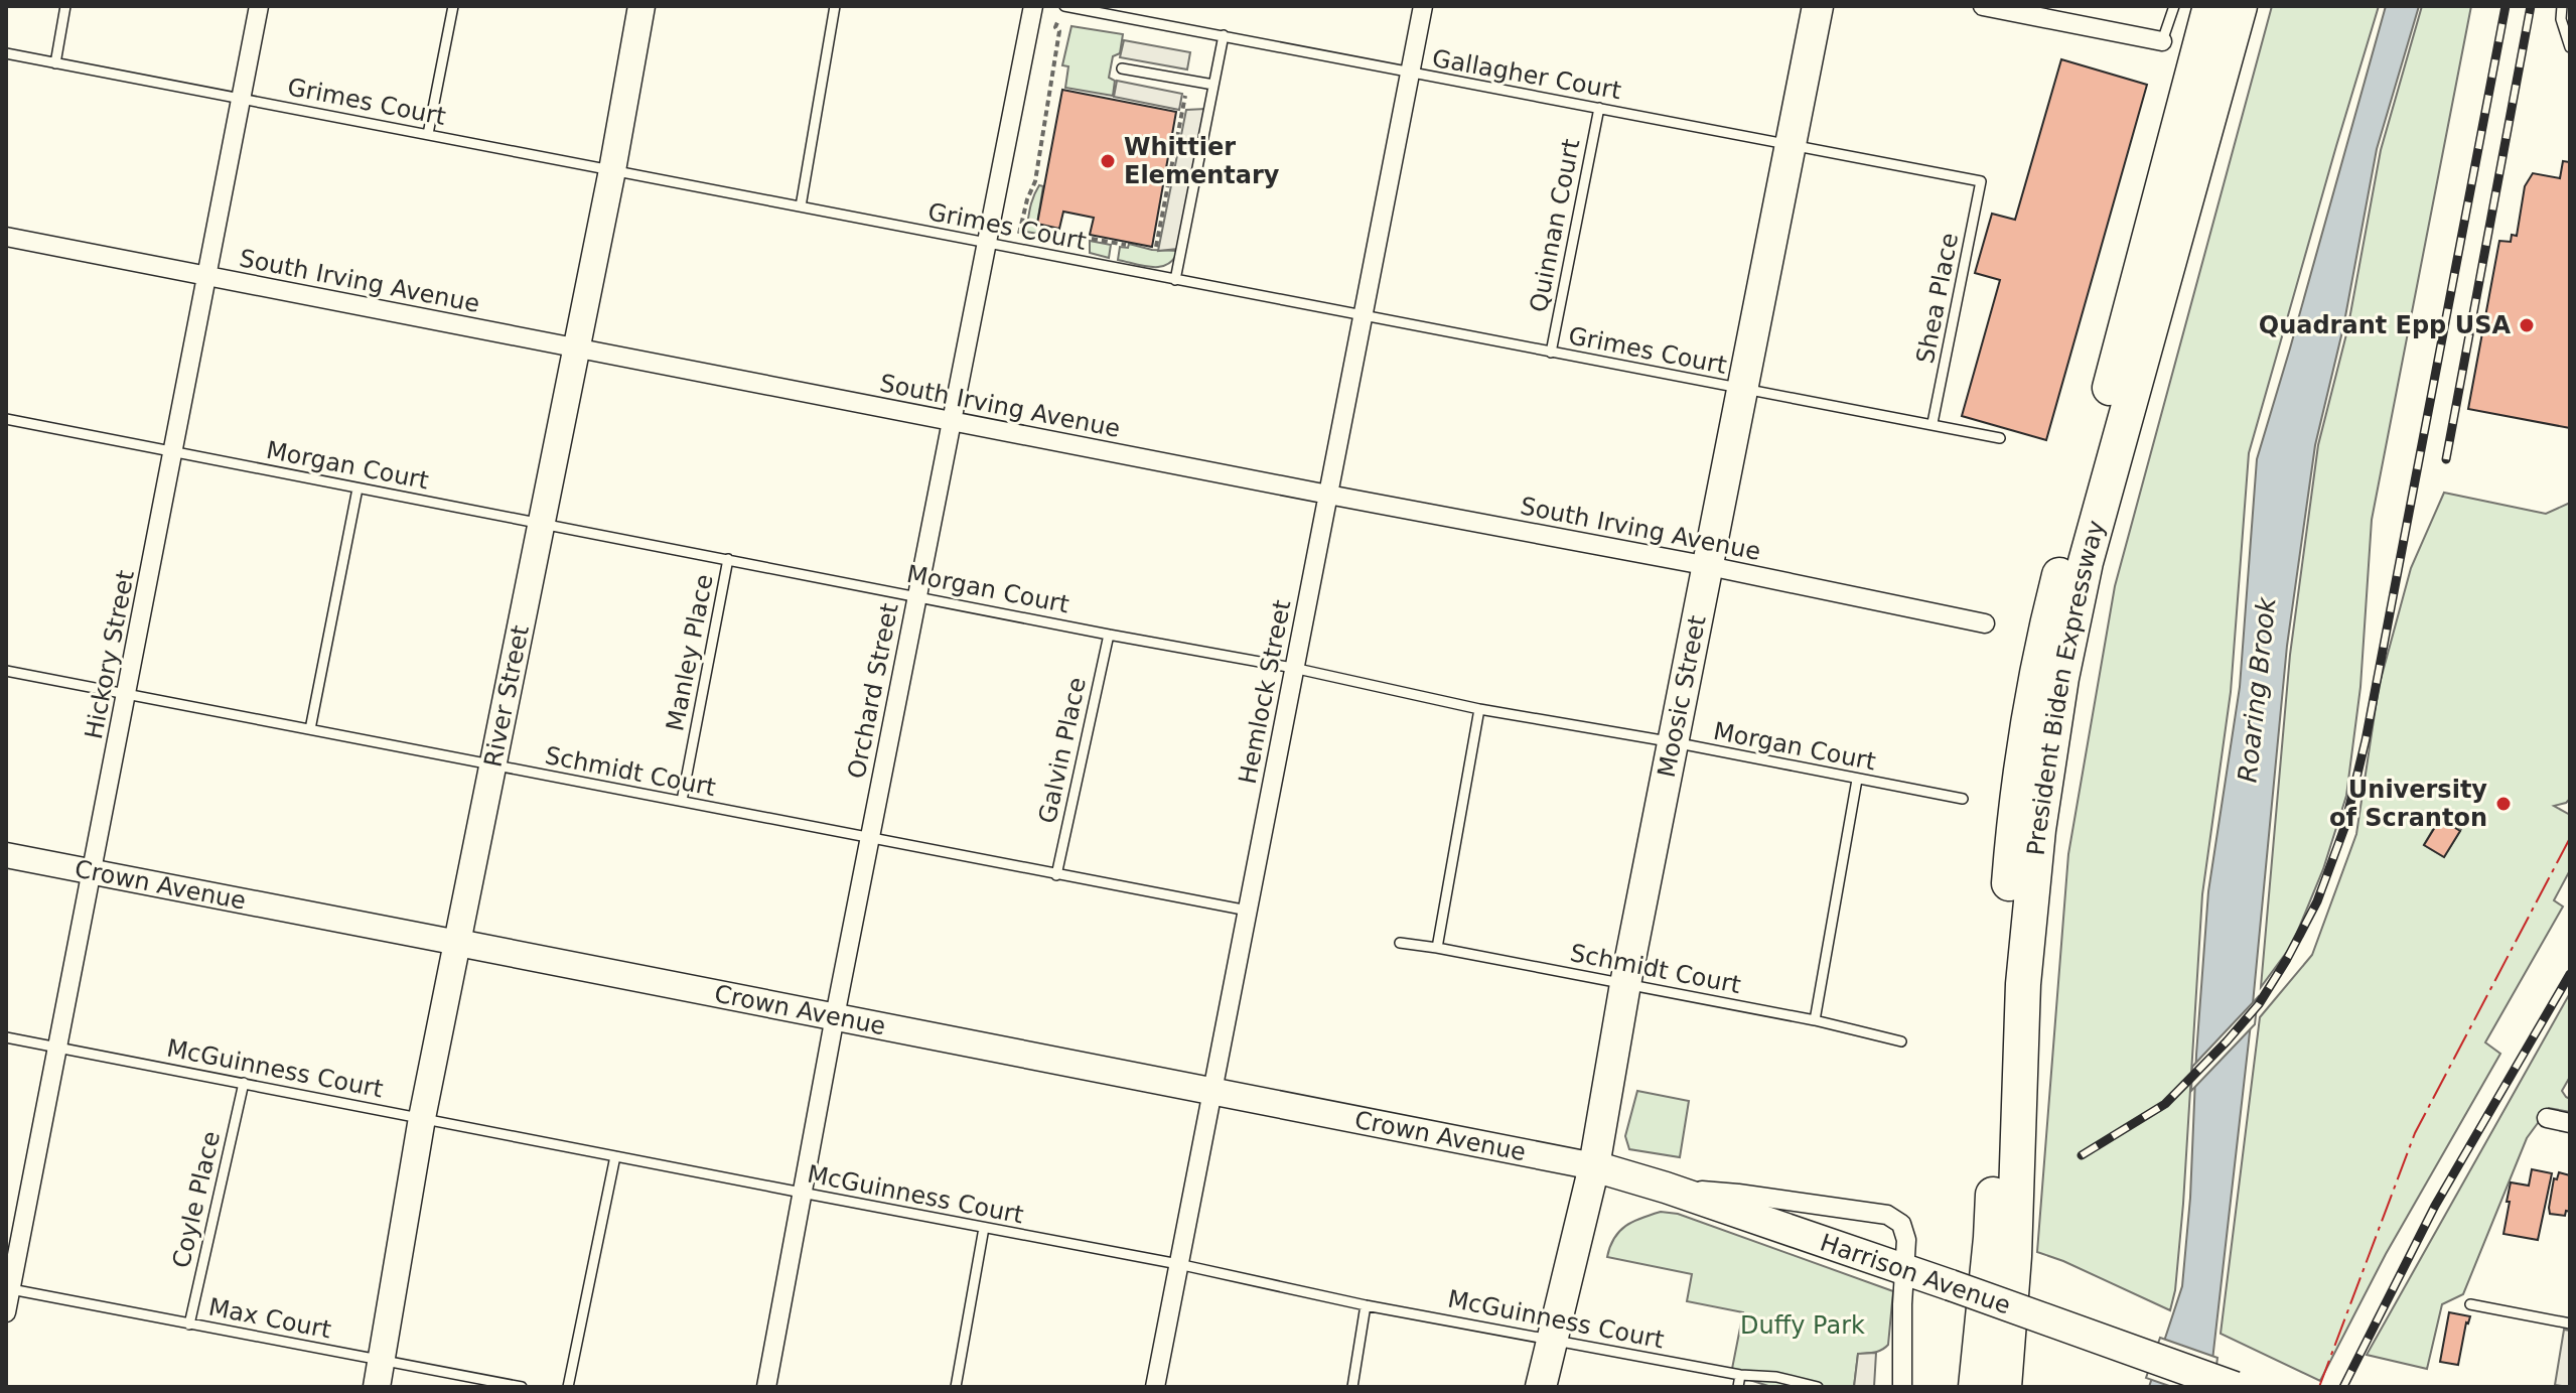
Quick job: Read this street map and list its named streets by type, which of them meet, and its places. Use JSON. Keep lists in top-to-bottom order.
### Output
{
  "streets": {
    "highway": ["President Biden Expressway"],
    "main road": [
      "River Street",
      "Moosic Street",
      "Crown Avenue",
      "Harrison Avenue"
    ],
    "street": [
      "South Irving Avenue",
      "Hickory Street",
      "Orchard Street",
      "Hemlock Street"
    ],
    "lane": [
      "Gallagher Court",
      "Grimes Court",
      "Quinnan Court",
      "Shea Place",
      "Morgan Court",
      "Manley Place",
      "Galvin Place",
      "Schmidt Court",
      "McGuinness Court",
      "Coyle Place",
      "Max Court"
    ]
  },
  "crossings": [
    ["Gallagher Court", "Quinnan Court"],
    ["Gallagher Court", "Shea Place"],
    ["Gallagher Court", "Hemlock Street"],
    ["Gallagher Court", "Moosic Street"],
    ["Grimes Court", "Quinnan Court"],
    ["Grimes Court", "Shea Place"],
    ["Grimes Court", "Hickory Street"],
    ["Grimes Court", "Orchard Street"],
    ["Grimes Court", "Hemlock Street"],
    ["Grimes Court", "River Street"],
    ["Grimes Court", "Moosic Street"],
    ["South Irving Avenue", "Hickory Street"],
    ["South Irving Avenue", "Orchard Street"],
    ["South Irving Avenue", "Hemlock Street"],
    ["South Irving Avenue", "River Street"],
    ["South Irving Avenue", "Moosic Street"],
    ["Morgan Court", "Manley Place"],
    ["Morgan Court", "Hickory Street"],
    ["Morgan Court", "Orchard Street"],
    ["Morgan Court", "Hemlock Street"],
    ["Morgan Court", "River Street"],
    ["Morgan Court", "Moosic Street"],
    ["Morgan Court", "Galvin Place"],
    ["Manley Place", "Schmidt Court"],
    ["Hickory Street", "Schmidt Court"],
    ["Hickory Street", "Crown Avenue"],
    ["Hickory Street", "McGuinness Court"],
    ["Hickory Street", "Max Court"],
    ["Orchard Street", "Schmidt Court"],
    ["Orchard Street", "Crown Avenue"],
    ["Orchard Street", "McGuinness Court"],
    ["Hemlock Street", "Schmidt Court"],
    ["Hemlock Street", "Crown Avenue"],
    ["Hemlock Street", "McGuinness Court"],
    ["River Street", "Schmidt Court"],
    ["River Street", "Crown Avenue"],
    ["River Street", "McGuinness Court"],
    ["River Street", "Max Court"],
    ["Moosic Street", "Schmidt Court"],
    ["Moosic Street", "Crown Avenue"],
    ["Moosic Street", "McGuinness Court"],
    ["Moosic Street", "Harrison Avenue"],
    ["Galvin Place", "Schmidt Court"],
    ["Crown Avenue", "Harrison Avenue"],
    ["McGuinness Court", "Coyle Place"],
    ["Coyle Place", "Max Court"]
  ],
  "water": ["Roaring Brook"],
  "parks": ["Duffy Park"],
  "places": ["Whittier Elementary", "Quadrant Epp USA", "University of Scranton"]
}
